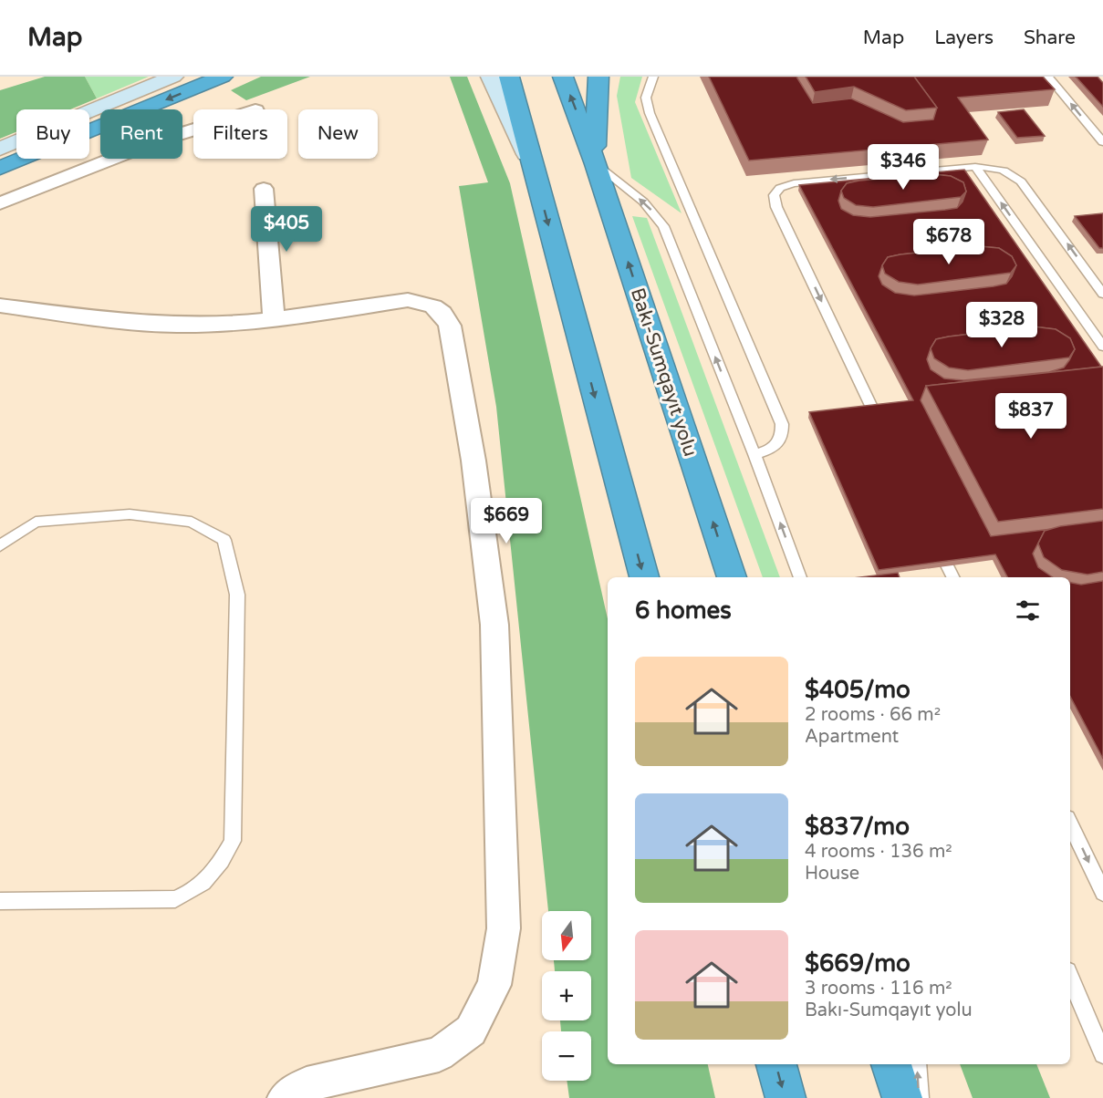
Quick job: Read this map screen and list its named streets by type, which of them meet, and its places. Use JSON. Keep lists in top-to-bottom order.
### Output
{
  "streets": {
    "highway": ["Bakı-Sumqayıt yolu"]
  },
  "north": "bottom",
  "page": {
    "header": "Map",
    "nav": ["Map", "Layers", "Share"],
    "chip": [
      "Buy",
      "Rent",
      "Filters",
      "New"
    ],
    "price": [
      "$346",
      "$405",
      "$678",
      "$328",
      "$837",
      "$669"
    ],
    "heading": "6 homes",
    "list": [
      {
        "name": "$405/mo",
        "note": "2 rooms · 66 m² · Apartment"
      },
      {
        "name": "$837/mo",
        "note": "4 rooms · 136 m² · House"
      },
      {
        "name": "$669/mo",
        "note": "3 rooms · 116 m² · Bakı-Sumqayıt yolu"
      }
    ],
    "map_buttons": ["+", "−"]
  }
}
